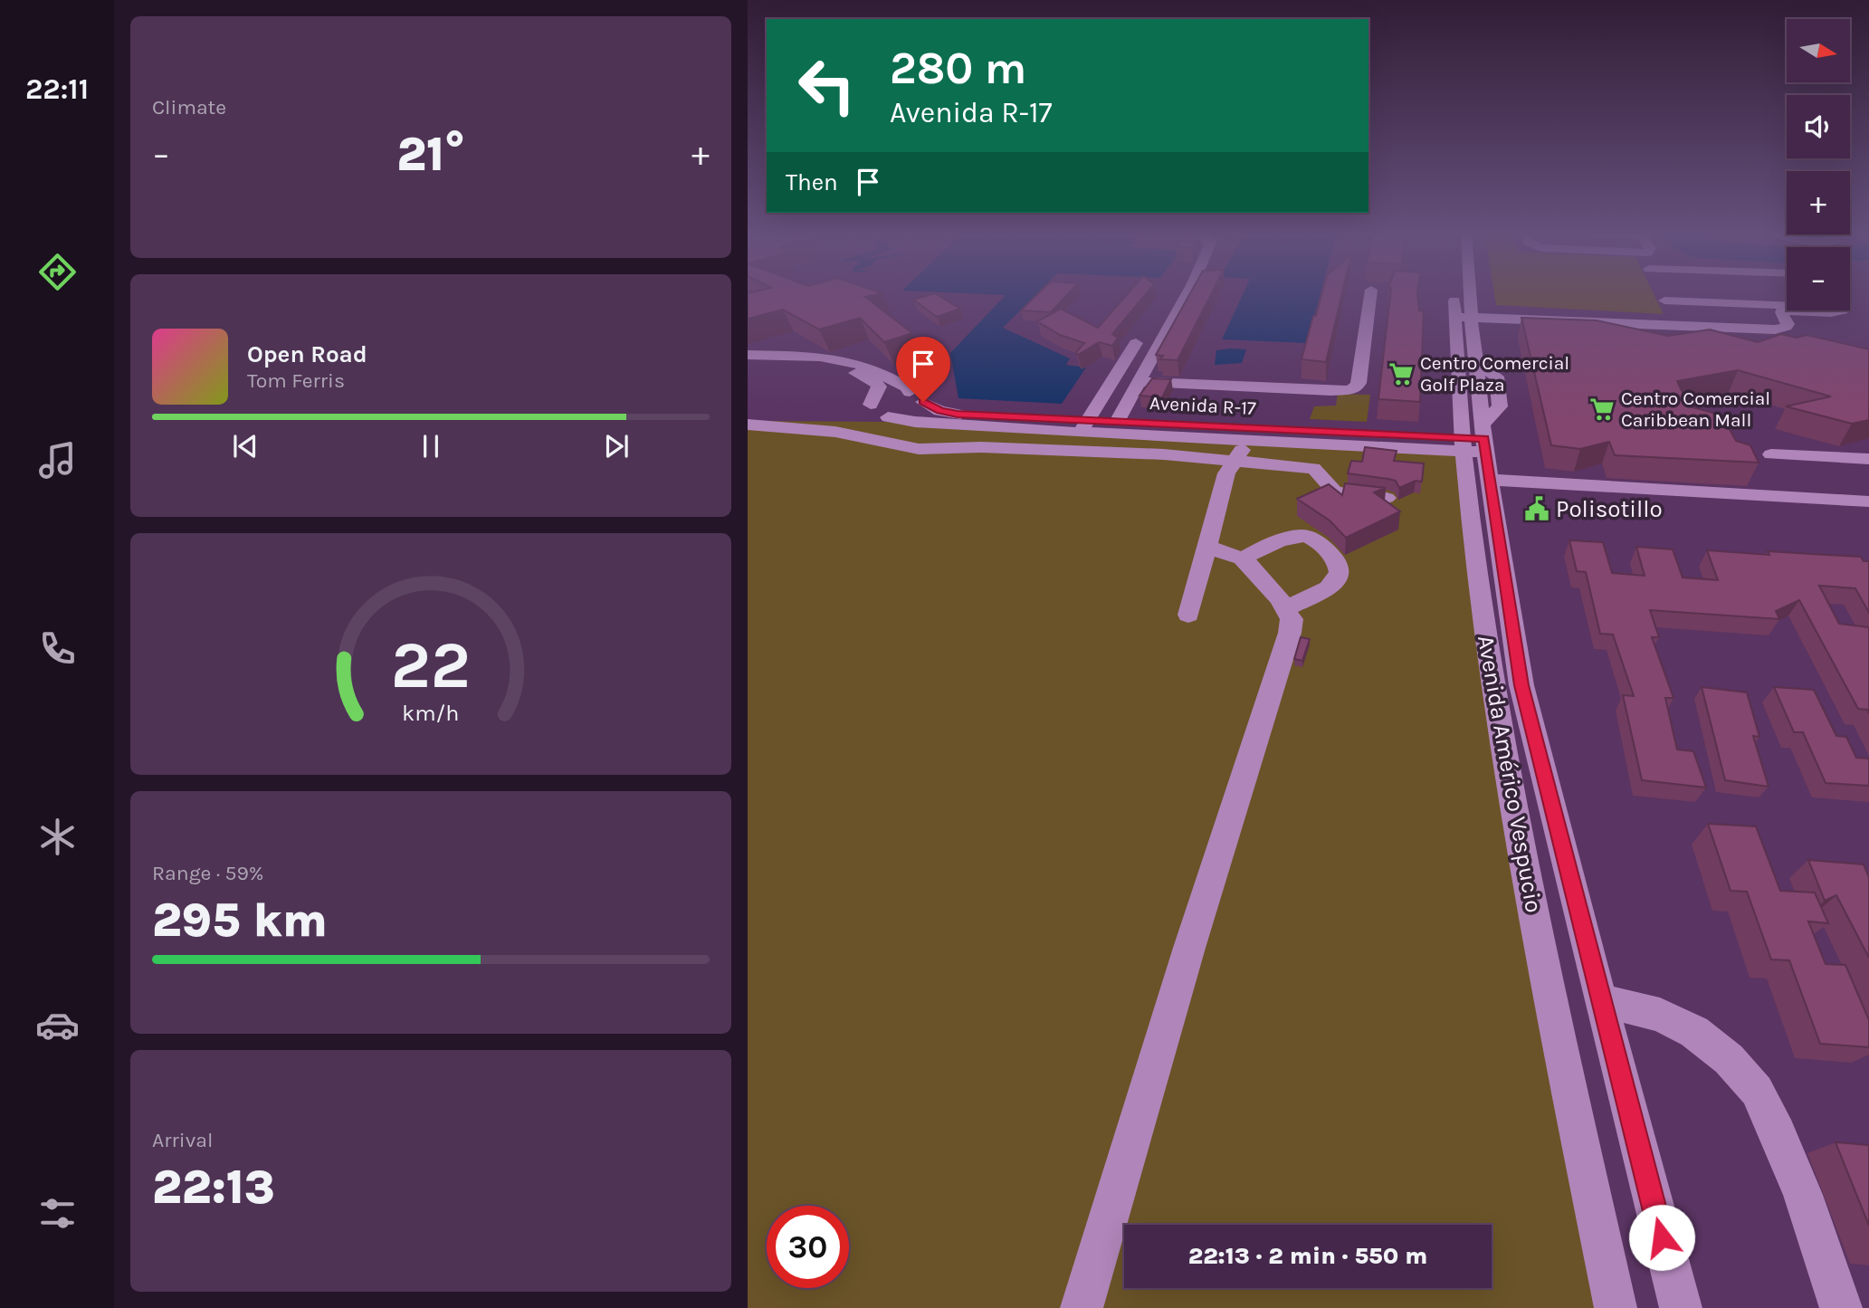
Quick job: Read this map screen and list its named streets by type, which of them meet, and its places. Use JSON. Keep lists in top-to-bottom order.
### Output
{
  "streets": {
    "street": ["Avenida R-17", "Avenida Américo Vespucio"]
  },
  "crossings": [
    ["Avenida R-17", "Avenida Américo Vespucio"]
  ],
  "places": {
    "supermarket": ["Centro Comercial Golf Plaza", "Centro Comercial Caribbean Mall"],
    "public building": ["Polisotillo"]
  },
  "north": "right",
  "page": {
    "tabs": "22:11",
    "tile": [
      "Climate",
      ["Range · 59%", "295 km"],
      ["Arrival", "22:13"]
    ],
    "map_buttons": ["+", "−"],
    "turn": ["280 m", "Avenida R-17"],
    "heat": ["−", "21°", "+"],
    "then": "Then",
    "song": ["Open Road", "Tom Ferris"],
    "limit": "30",
    "trip": "22:13 · 2 min · 550 m",
    "gauge": ["22", "km/h"]
  }
}
